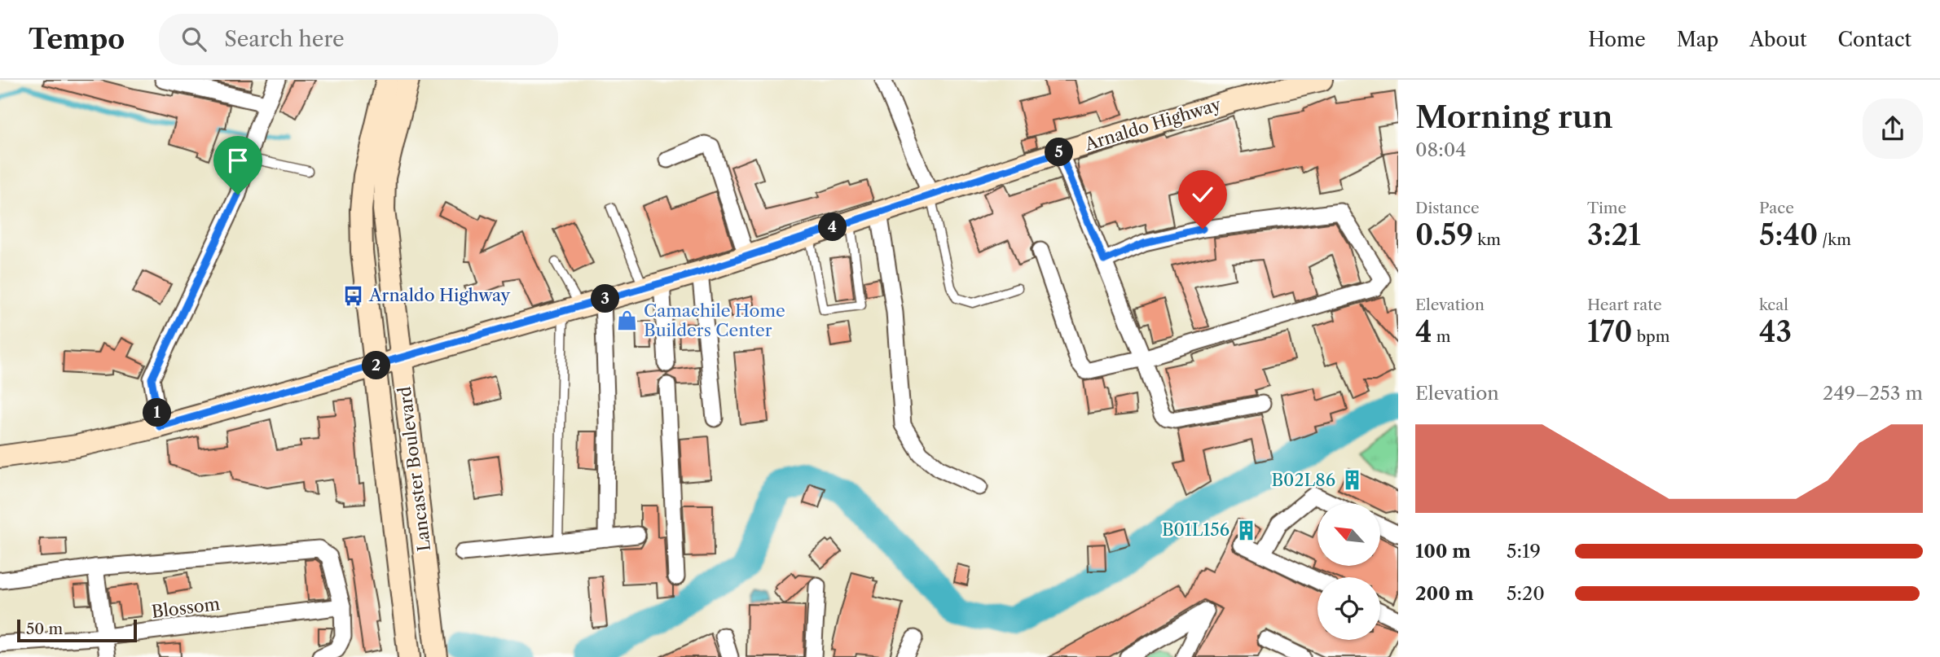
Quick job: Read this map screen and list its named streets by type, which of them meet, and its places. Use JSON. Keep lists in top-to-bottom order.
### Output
{
  "streets": {
    "main road": ["Arnaldo Highway", "Lancaster Boulevard"],
    "street": ["Blossom"]
  },
  "crossings": [
    ["Arnaldo Highway", "Lancaster Boulevard"]
  ],
  "places": {
    "bus stop": ["Arnaldo Highway"],
    "shop": ["Camachile Home Builders Center"],
    "building": ["B02L86", "B01L156"]
  },
  "scale_bar": "50 m",
  "north": "top left",
  "page": {
    "header": "Tempo",
    "search": "Search here",
    "nav": [
      "Home",
      "Map",
      "About",
      "Contact"
    ],
    "heading": ["Morning run", "08:04"],
    "pins": [
      "5",
      "4",
      "3",
      "2",
      "1"
    ],
    "stats": [
      ["Distance", "0.59 km"],
      ["Time", "3:21"],
      ["Pace", "5:40 /km"],
      ["Elevation", "4 m"],
      ["Heart rate", "170 bpm"],
      ["kcal", "43"]
    ],
    "chart": ["Elevation", "249–253 m"],
    "list": [
      {
        "name": "100 m",
        "note": "5:19"
      },
      {
        "name": "200 m",
        "note": "5:20"
      }
    ],
    "scale": "50 m"
  }
}
